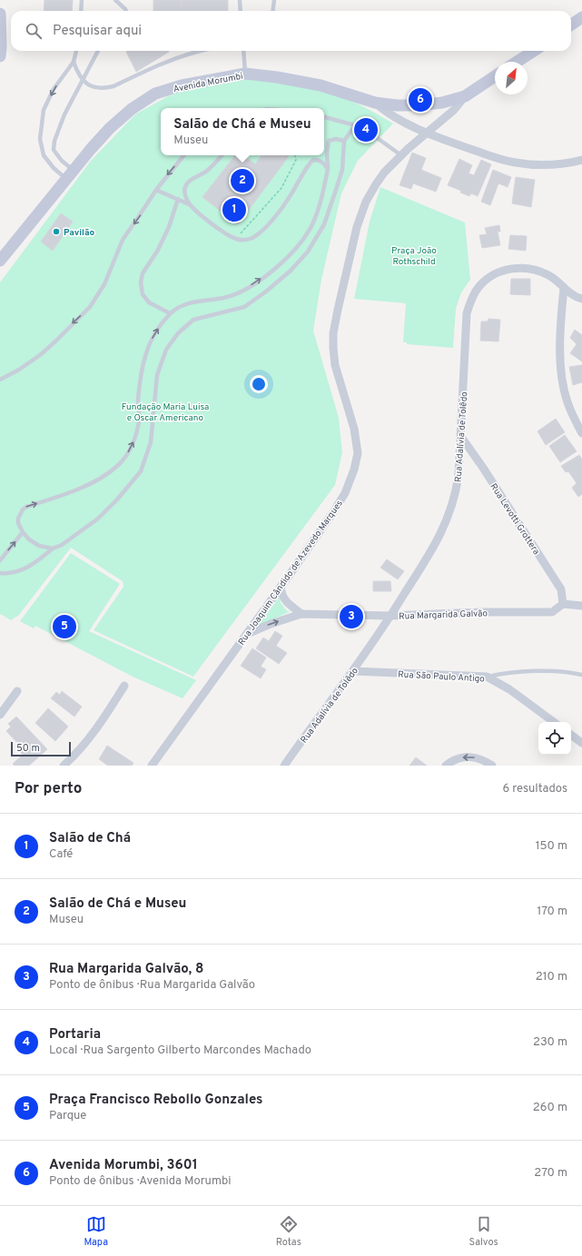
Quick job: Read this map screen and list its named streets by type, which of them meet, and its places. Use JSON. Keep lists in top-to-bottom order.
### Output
{
  "streets": {
    "main road": ["Avenida Morumbi"],
    "street": [
      "Rua Adalívia de Tolêdo",
      "Rua Levotti Grottera",
      "Rua Joaquim Cândido de Azevedo Marques",
      "Rua Margarida Galvão",
      "Rua São Paulo Antigo"
    ]
  },
  "crossings": [
    ["Avenida Morumbi", "Rua Joaquim Cândido de Azevedo Marques"],
    ["Rua Adalívia de Tolêdo", "Rua Levotti Grottera"],
    ["Rua Adalívia de Tolêdo", "Rua Margarida Galvão"],
    ["Rua Adalívia de Tolêdo", "Rua São Paulo Antigo"],
    ["Rua Levotti Grottera", "Rua Margarida Galvão"],
    ["Rua Joaquim Cândido de Azevedo Marques", "Rua Margarida Galvão"]
  ],
  "parks": ["Praça João Rothschild", "Fundação Maria Luisa e Oscar Americano"],
  "places": ["Pavilão"],
  "scale_bar": "50 m",
  "north": "top right",
  "page": {
    "search": "Pesquisar aqui",
    "pins": [
      "6",
      "4",
      "2",
      "1",
      "3",
      "5"
    ],
    "popup": ["Salão de Chá e Museu", "Museu"],
    "scale": "50 m",
    "heading": ["Por perto", "6 resultados"],
    "list": [
      {
        "mark": "1",
        "name": "Salão de Chá",
        "note": "Café",
        "value": "150 m"
      },
      {
        "mark": "2",
        "name": "Salão de Chá e Museu",
        "note": "Museu",
        "value": "170 m"
      },
      {
        "mark": "3",
        "name": "Rua Margarida Galvão, 8",
        "note": "Ponto de ônibus · Rua Margarida Galvão",
        "value": "210 m"
      },
      {
        "mark": "4",
        "name": "Portaria",
        "note": "Local · Rua Sargento Gilberto Marcondes Machado",
        "value": "230 m"
      },
      {
        "mark": "5",
        "name": "Praça Francisco Rebollo Gonzales",
        "note": "Parque",
        "value": "260 m"
      },
      {
        "mark": "6",
        "name": "Avenida Morumbi, 3601",
        "note": "Ponto de ônibus · Avenida Morumbi",
        "value": "270 m"
      }
    ],
    "nav": ["Mapa", "Rotas", "Salvos"]
  }
}
